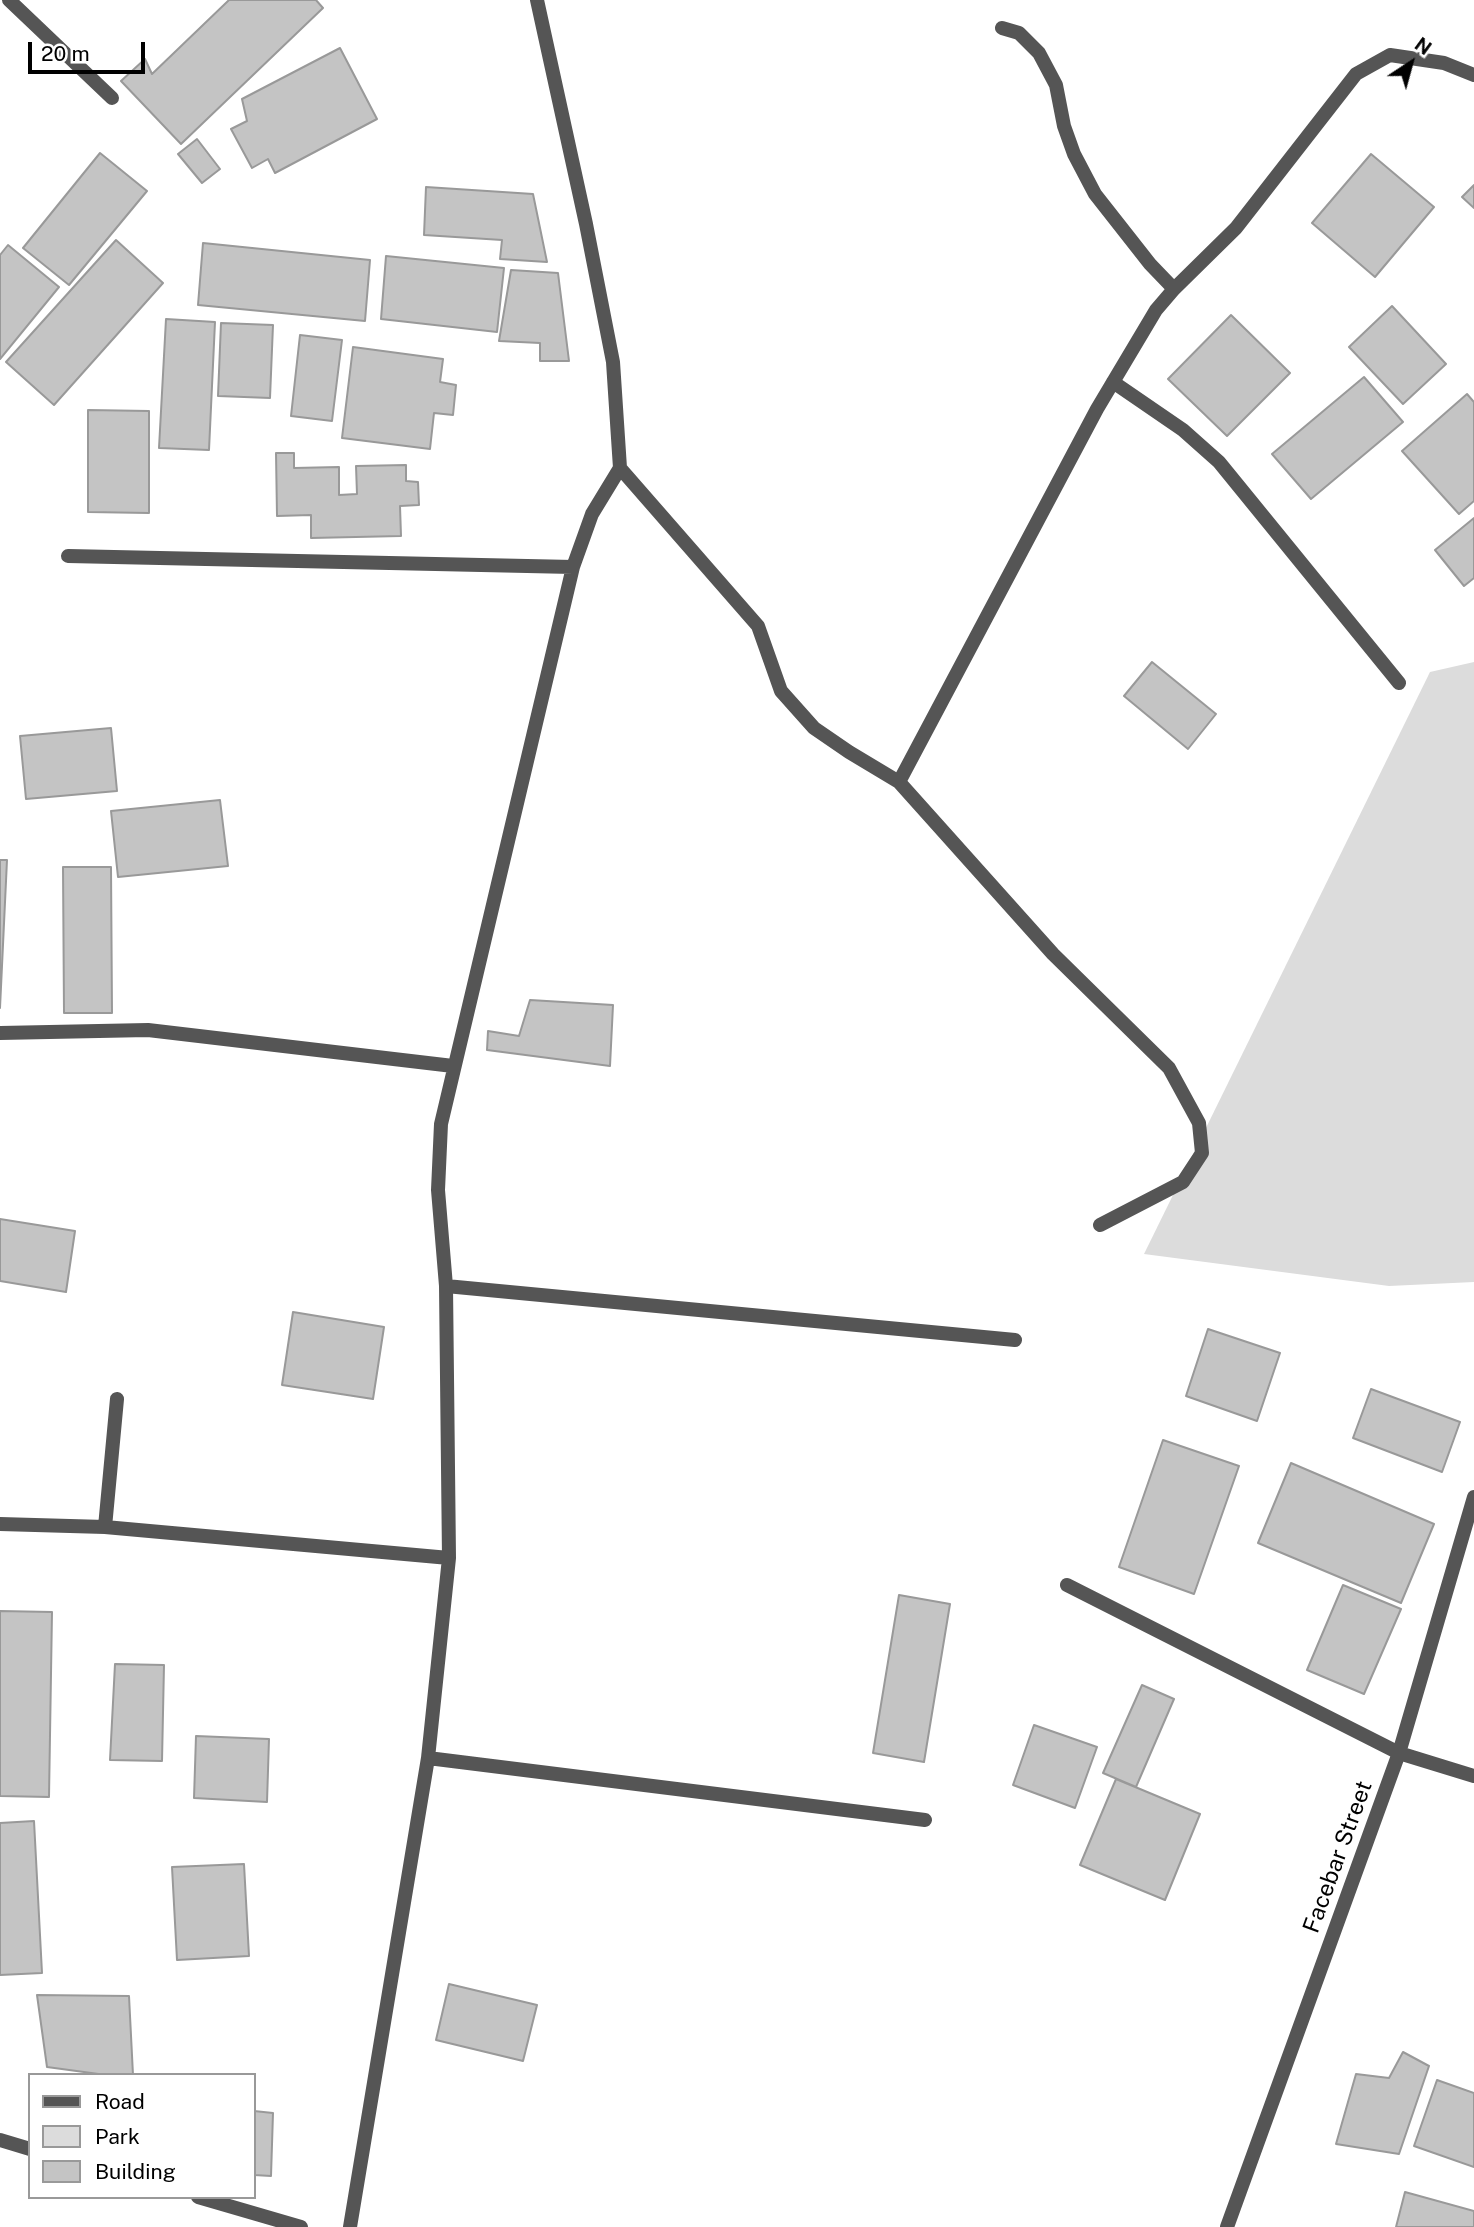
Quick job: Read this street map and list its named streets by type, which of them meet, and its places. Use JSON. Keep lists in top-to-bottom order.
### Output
{
  "streets": {
    "street": ["Facebar Street"]
  },
  "legend": ["Road", "Park", "Building"],
  "scale_bar": "20 m",
  "north": "top right"
}
